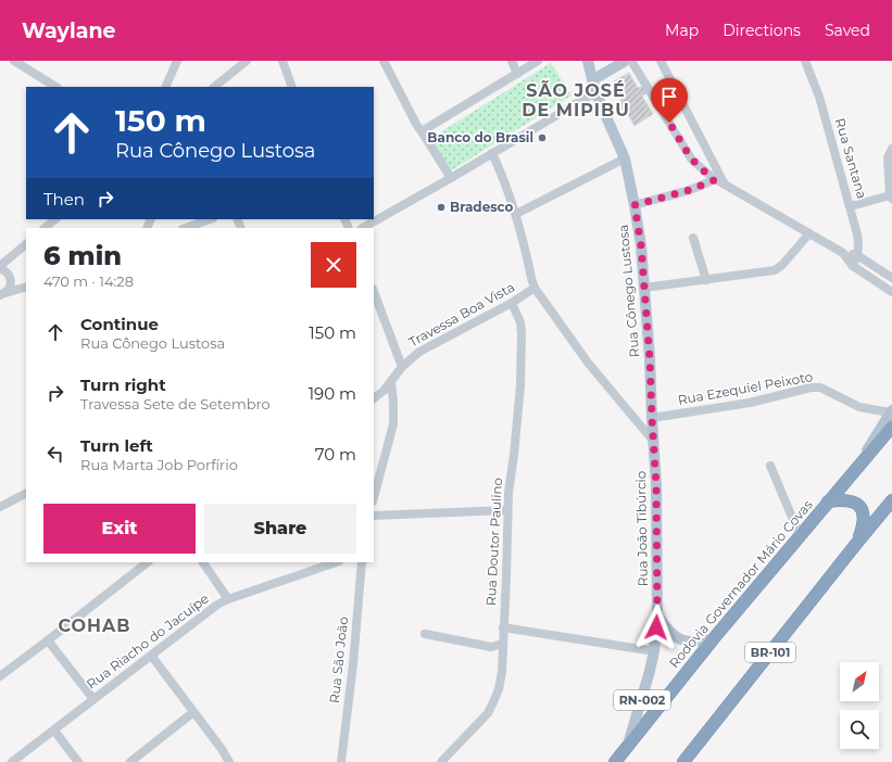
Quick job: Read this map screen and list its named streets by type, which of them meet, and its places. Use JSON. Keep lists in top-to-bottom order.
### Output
{
  "streets": {
    "highway": ["Rodovia Governador Mário Covas", "BR-101"],
    "main road": ["Rua Cônego Lustosa", "Rua João Tibúrcio", "RN-002"],
    "street": [
      "Rua Santana",
      "Travessa Boa Vista",
      "Rua Ezequiel Peixoto",
      "Rua Doutor Paulino",
      "Rua Riacho do Jacuípe",
      "Rua São João"
    ]
  },
  "crossings": [
    ["Rua Cônego Lustosa", "Rua Ezequiel Peixoto"],
    ["Rua Cônego Lustosa", "Rua João Tibúrcio"],
    ["Rua Cônego Lustosa", "RN-002"],
    ["Travessa Boa Vista", "Rua Doutor Paulino"],
    ["Rua João Tibúrcio", "Rodovia Governador Mário Covas"]
  ],
  "districts": ["SÃO JOSÉ DE MIPIBU", "COHAB"],
  "places": ["Banco do Brasil", "Bradesco"],
  "north": "top right",
  "page": {
    "header": "Waylane",
    "nav": ["Map", "Directions", "Saved"],
    "turn": ["150 m", "Rua Cônego Lustosa"],
    "then": "Then",
    "heading": ["6 min", "470 m · 14:28"],
    "list": [
      {
        "name": "Continue",
        "note": "Rua Cônego Lustosa",
        "value": "150 m"
      },
      {
        "name": "Turn right",
        "note": "Travessa Sete de Setembro",
        "value": "190 m"
      },
      {
        "name": "Turn left",
        "note": "Rua Marta Job Porfírio",
        "value": "70 m"
      }
    ],
    "buttons": ["Exit", "Share"]
  }
}
